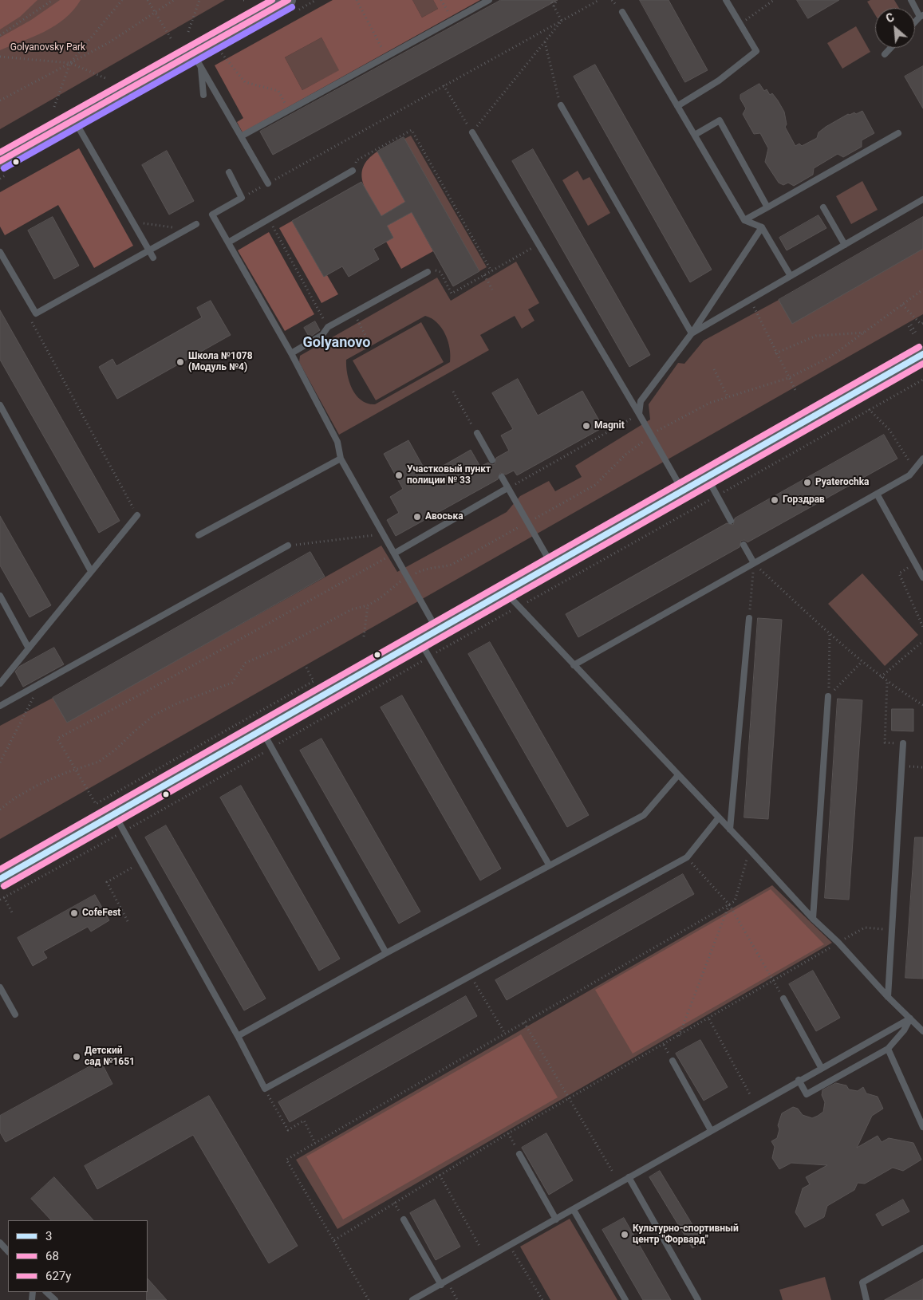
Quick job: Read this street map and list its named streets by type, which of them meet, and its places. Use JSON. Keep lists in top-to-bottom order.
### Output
{
  "districts": ["Golyanovo"],
  "parks": ["Golyanovsky Park"],
  "places": [
    "Школа №1078 (Модуль №4)",
    "Magnit",
    "Участковый пункт полиции № 33",
    "Pyaterochka",
    "Горздрав",
    "Авоська",
    "CofeFest",
    "Детский сад №1651",
    "Культурно-спортивный центр \"Форвард\""
  ],
  "lines": ["transit line 627у", "transit line 3", "transit line 68"],
  "legend": ["3", "68", "627у"],
  "north": "top left"
}
